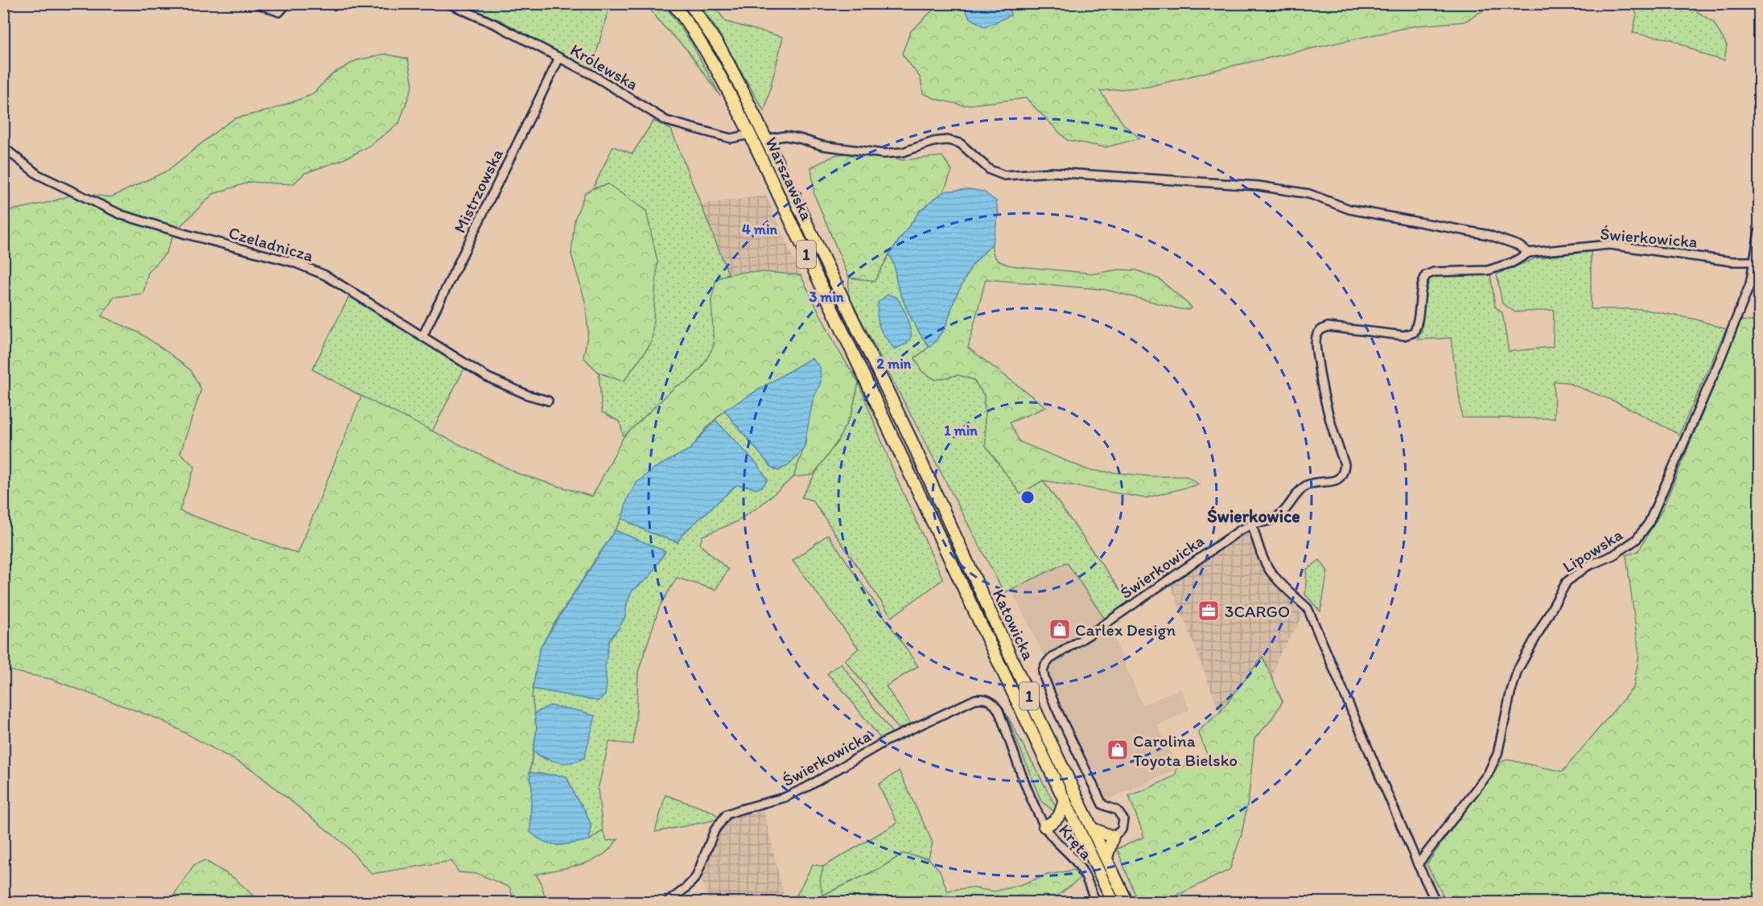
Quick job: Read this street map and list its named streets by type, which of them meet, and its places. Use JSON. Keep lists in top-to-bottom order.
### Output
{
  "streets": {
    "main road": ["Warszawska", "1", "Katowicka"],
    "street": [
      "Królewska",
      "Mistrzowska",
      "Świerkowicka",
      "Czeladnicza",
      "Lipowska",
      "Kręta"
    ]
  },
  "crossings": [
    ["Królewska", "Warszawska"],
    ["Królewska", "Mistrzowska"],
    ["Warszawska", "Katowicka"],
    ["Mistrzowska", "Czeladnicza"],
    ["Świerkowicka", "Lipowska"],
    ["Świerkowicka", "Kręta"]
  ],
  "districts": ["Świerkowice"],
  "places": {
    "office": ["3CARGO"],
    "shop": ["Carlex Design", "Carolina Toyota Bielsko"]
  },
  "rings": [
    "4 min",
    "3 min",
    "2 min",
    "1 min"
  ]
}
